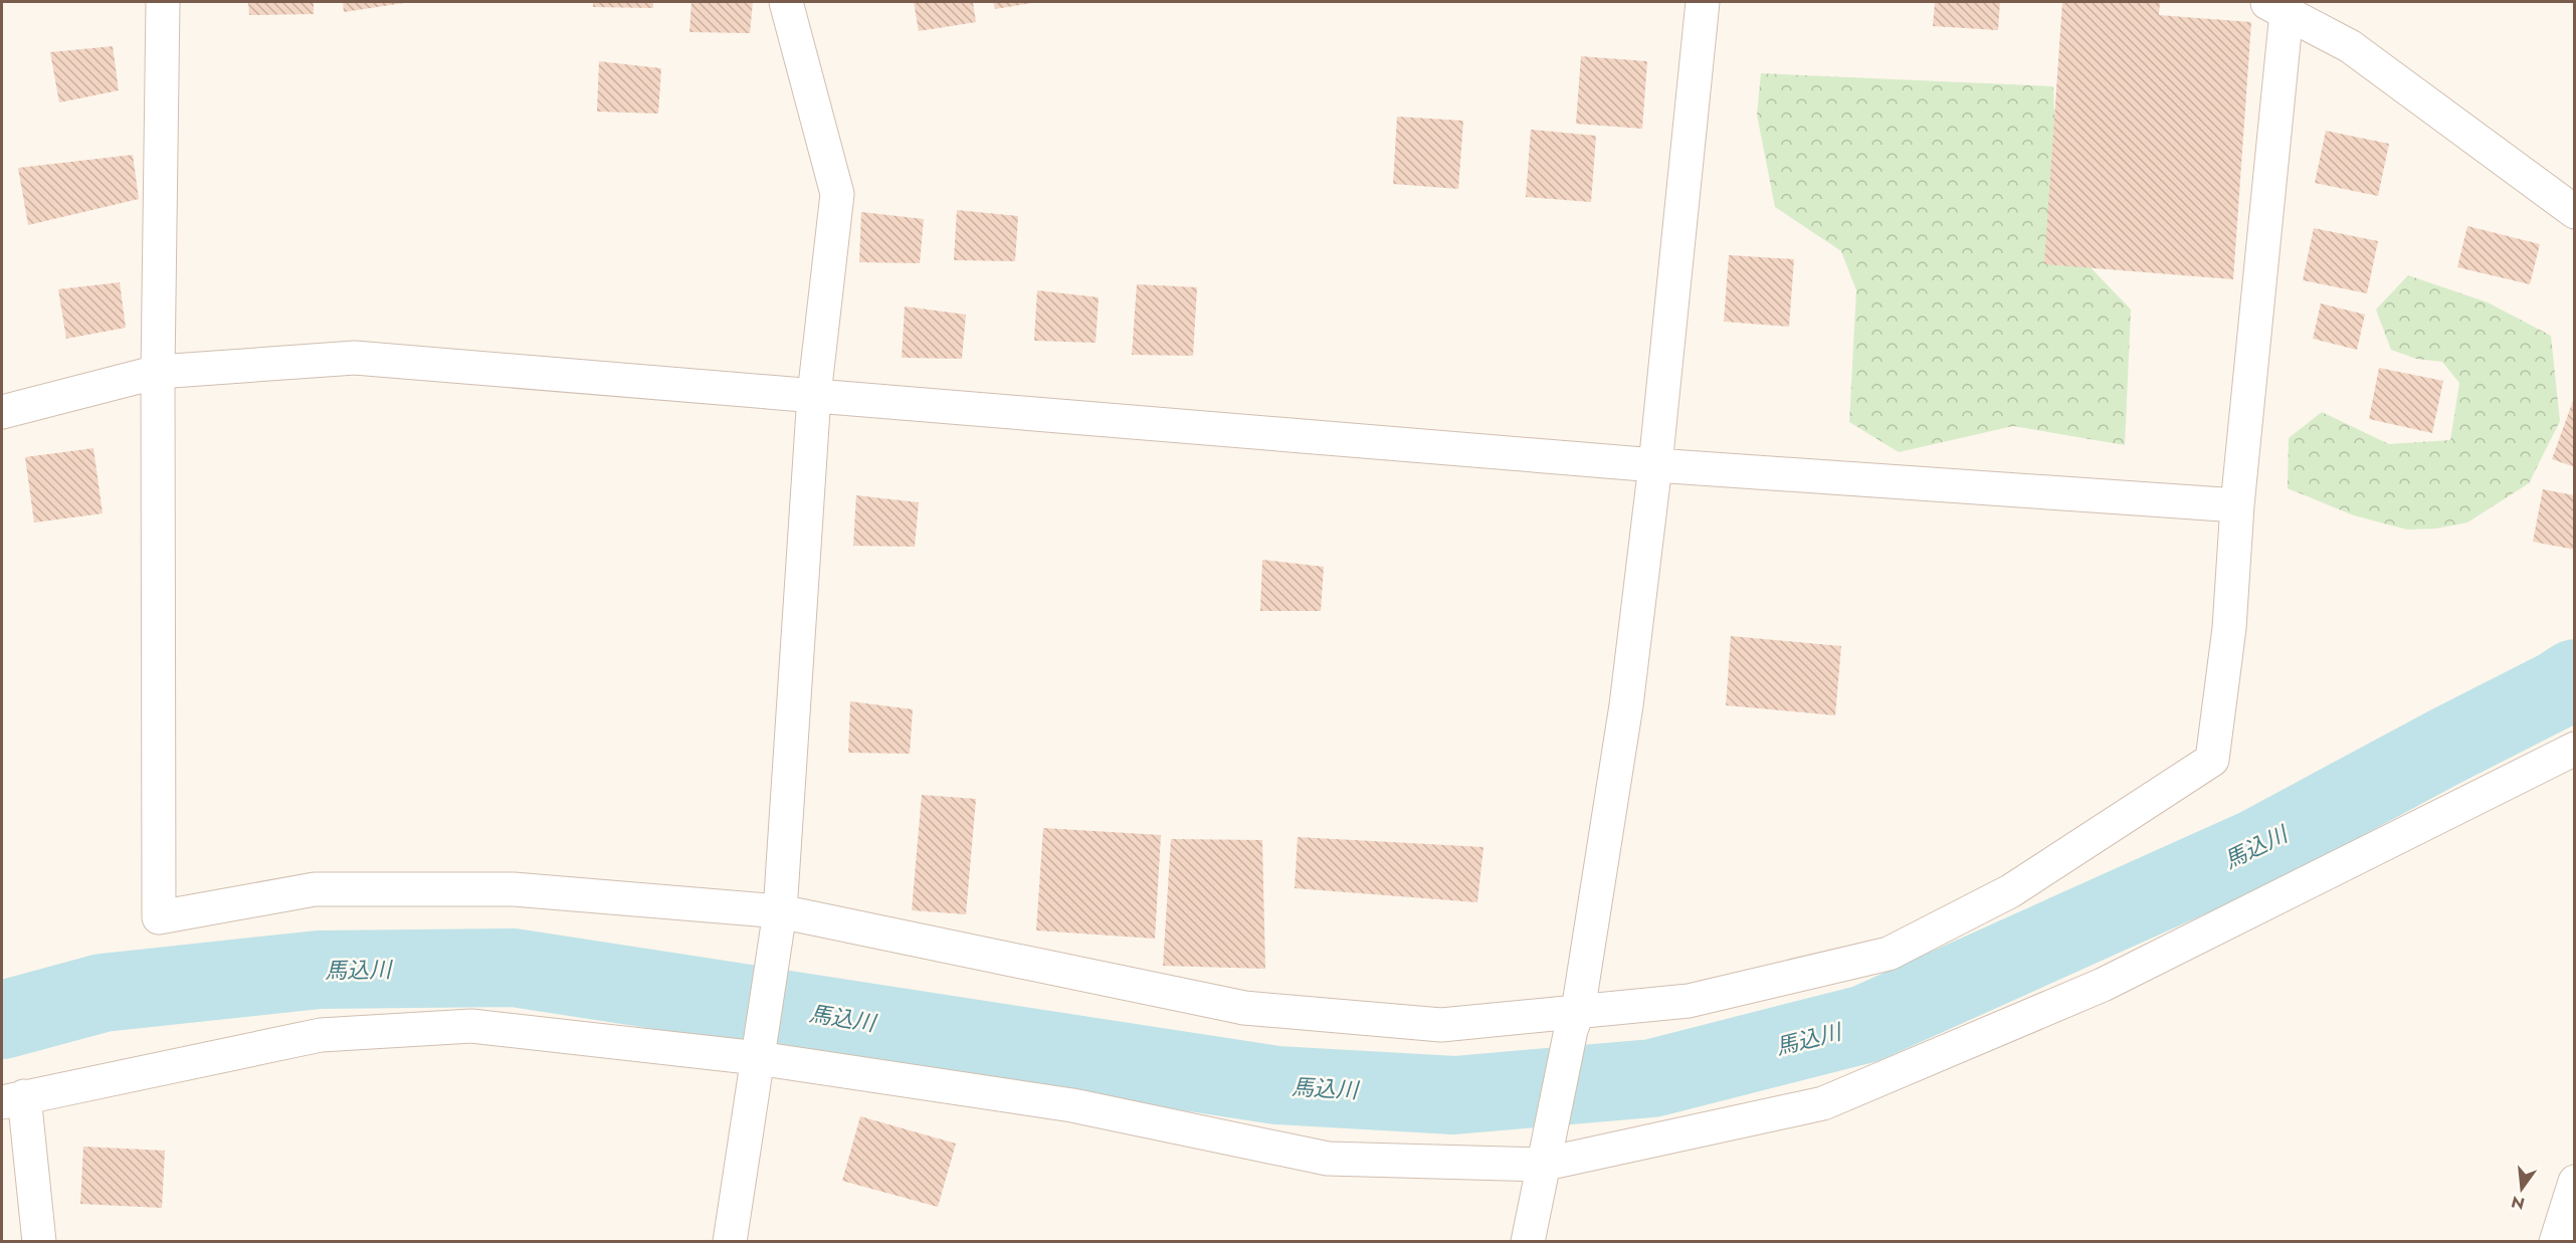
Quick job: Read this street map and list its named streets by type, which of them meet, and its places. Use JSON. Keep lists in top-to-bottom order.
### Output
{
  "water": ["馬込川"],
  "north": "bottom"
}
